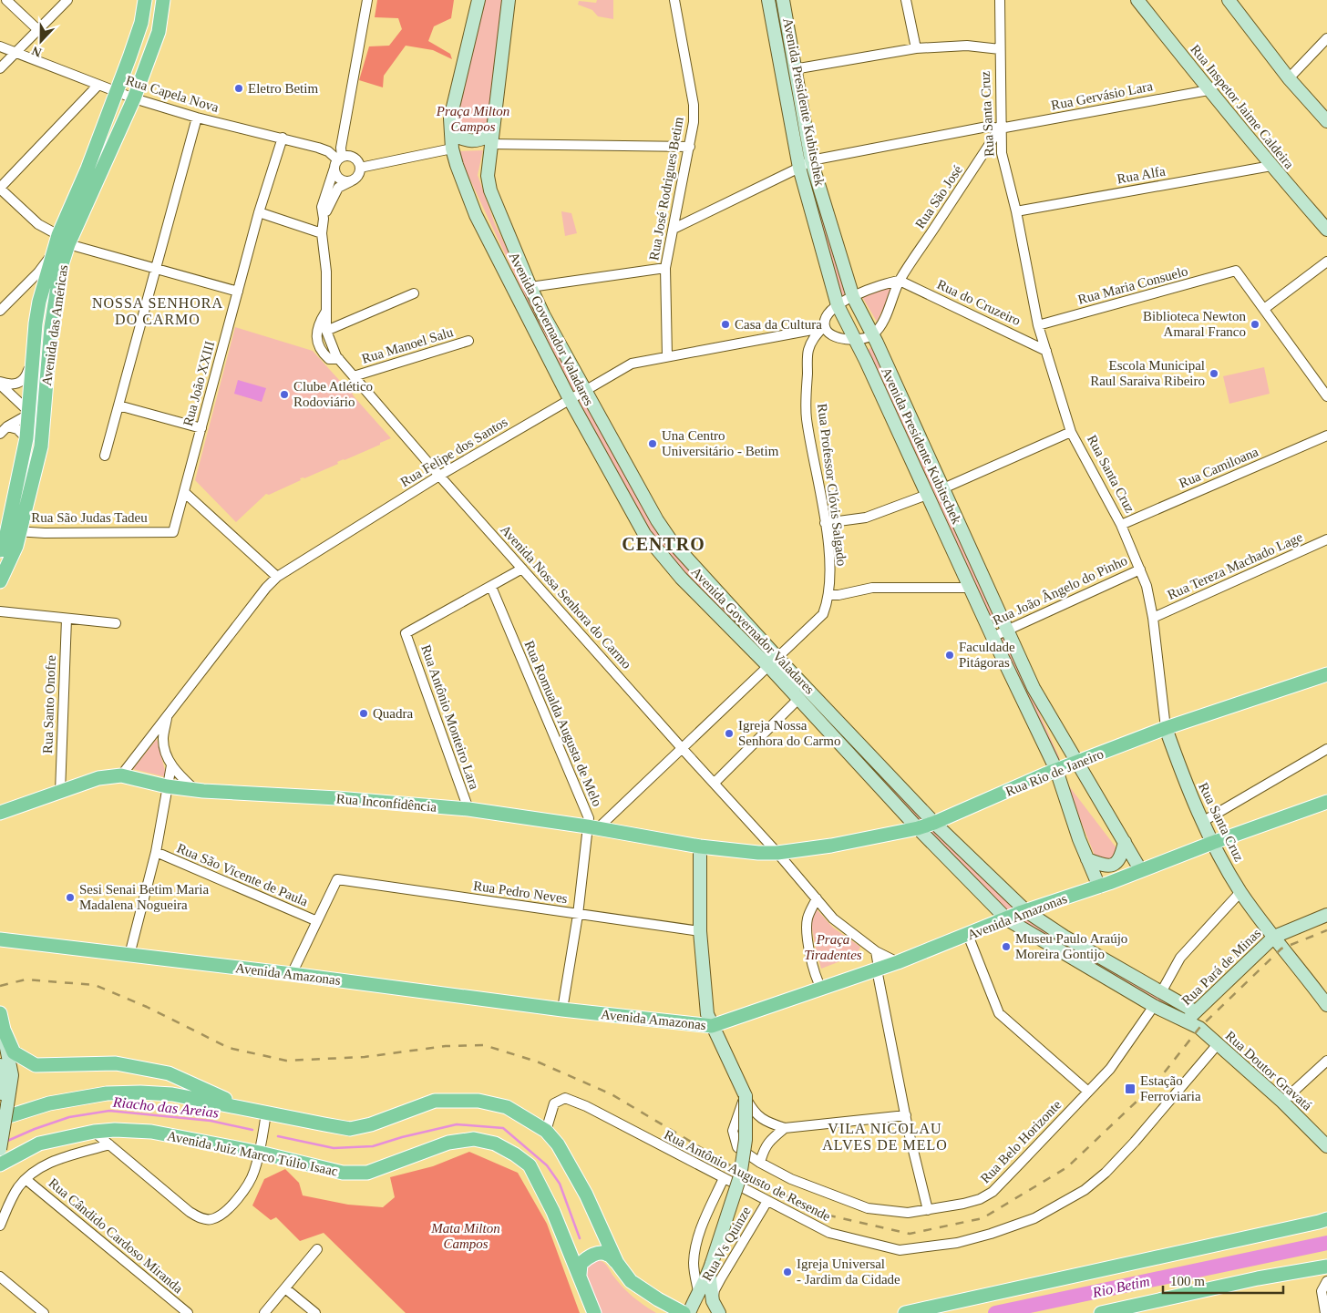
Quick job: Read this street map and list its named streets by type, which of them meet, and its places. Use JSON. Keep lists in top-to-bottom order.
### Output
{
  "streets": {
    "main road": [
      "Avenida das Américas",
      "Rua Rio de Janeiro",
      "Rua Inconfidência",
      "Avenida Amazonas",
      "Avenida Juiz Marco Túlio Isaac"
    ],
    "street": [
      "Rua Capela Nova",
      "Rua Gervásio Lara",
      "Avenida Presidente Kubitschek",
      "Rua Inspetor Jaime Caldeira",
      "Rua Santa Cruz",
      "Rua Alfa",
      "Rua José Rodrigues Betim",
      "Rua São José",
      "Rua Maria Consuelo",
      "Rua do Cruzeiro",
      "Avenida Governador Valadares",
      "Rua Manoel Salu",
      "Rua João XXIII",
      "Rua Felipe dos Santos",
      "Rua Camiloana",
      "Rua Professor Clóvis Salgado",
      "Rua São Judas Tadeu",
      "Rua Tereza Machado Lage",
      "Rua João Ângelo do Pinho",
      "Avenida Nossa Senhora do Carmo",
      "Rua Santo Onofre",
      "Rua Antônio Monteiro Lara",
      "Rua Romualda Augusta de Melo",
      "Rua São Vicente de Paula",
      "Rua Pedro Neves",
      "Rua Pará de Minas",
      "Rua Doutor Gravatá",
      "Rua Belo Horizonte",
      "Rua Antônio Augusto de Resende",
      "Rua Cândido Cardoso Miranda",
      "Rua Vs Quinze"
    ]
  },
  "crossings": [
    ["Rua Capela Nova", "Avenida das Américas"],
    ["Rua Capela Nova", "Rua João XXIII"],
    ["Rua Capela Nova", "Avenida Nossa Senhora do Carmo"],
    ["Rua Gervásio Lara", "Avenida Presidente Kubitschek"],
    ["Rua Gervásio Lara", "Rua Inspetor Jaime Caldeira"],
    ["Rua Gervásio Lara", "Rua Santa Cruz"],
    ["Rua Gervásio Lara", "Rua São José"],
    ["Avenida Presidente Kubitschek", "Rua São José"],
    ["Avenida Presidente Kubitschek", "Rua Professor Clóvis Salgado"],
    ["Avenida Presidente Kubitschek", "Rua João Ângelo do Pinho"],
    ["Avenida Presidente Kubitschek", "Rua Rio de Janeiro"],
    ["Avenida Presidente Kubitschek", "Avenida Amazonas"],
    ["Rua Inspetor Jaime Caldeira", "Rua Alfa"],
    ["Rua Santa Cruz", "Rua Alfa"],
    ["Rua Santa Cruz", "Rua São José"],
    ["Rua Santa Cruz", "Rua Maria Consuelo"],
    ["Rua Santa Cruz", "Rua do Cruzeiro"],
    ["Rua Santa Cruz", "Rua Camiloana"],
    ["Rua Santa Cruz", "Rua Tereza Machado Lage"],
    ["Rua Santa Cruz", "Rua João Ângelo do Pinho"],
    ["Rua Santa Cruz", "Rua Rio de Janeiro"],
    ["Rua Santa Cruz", "Avenida Amazonas"],
    ["Rua Santa Cruz", "Rua Pará de Minas"],
    ["Rua José Rodrigues Betim", "Rua Felipe dos Santos"],
    ["Rua São José", "Rua do Cruzeiro"],
    ["Avenida das Américas", "Rua São Judas Tadeu"],
    ["Avenida Governador Valadares", "Rua Felipe dos Santos"],
    ["Avenida Governador Valadares", "Rua Professor Clóvis Salgado"],
    ["Avenida Governador Valadares", "Rua Rio de Janeiro"],
    ["Avenida Governador Valadares", "Avenida Amazonas"],
    ["Avenida Governador Valadares", "Rua Pará de Minas"],
    ["Avenida Governador Valadares", "Rua Doutor Gravatá"],
    ["Avenida Governador Valadares", "Rua Belo Horizonte"],
    ["Rua Manoel Salu", "Avenida Nossa Senhora do Carmo"],
    ["Rua João XXIII", "Rua São Judas Tadeu"],
    ["Rua Felipe dos Santos", "Rua Professor Clóvis Salgado"],
    ["Rua Felipe dos Santos", "Avenida Nossa Senhora do Carmo"],
    ["Rua Felipe dos Santos", "Rua Inconfidência"],
    ["Rua Professor Clóvis Salgado", "Avenida Nossa Senhora do Carmo"],
    ["Rua Professor Clóvis Salgado", "Rua Romualda Augusta de Melo"],
    ["Rua Professor Clóvis Salgado", "Rua Inconfidência"],
    ["Avenida Nossa Senhora do Carmo", "Rua Rio de Janeiro"],
    ["Avenida Nossa Senhora do Carmo", "Rua Inconfidência"],
    ["Avenida Nossa Senhora do Carmo", "Avenida Amazonas"],
    ["Rua Santo Onofre", "Rua Inconfidência"],
    ["Rua Antônio Monteiro Lara", "Rua Romualda Augusta de Melo"],
    ["Rua Antônio Monteiro Lara", "Rua Inconfidência"],
    ["Rua Romualda Augusta de Melo", "Rua Inconfidência"],
    ["Rua Romualda Augusta de Melo", "Rua Pedro Neves"],
    ["Rua Romualda Augusta de Melo", "Avenida Amazonas"],
    ["Rua Rio de Janeiro", "Rua Inconfidência"],
    ["Rua São Vicente de Paula", "Rua Pedro Neves"],
    ["Rua Pará de Minas", "Rua Doutor Gravatá"],
    ["Rua Doutor Gravatá", "Rua Antônio Augusto de Resende"],
    ["Rua Antônio Augusto de Resende", "Rua Vs Quinze"]
  ],
  "districts": ["NOSSA SENHORA DO CARMO", "CENTRO", "VILA NICOLAU ALVES DE MELO"],
  "water": ["Riacho das Areias", "Rio Betim"],
  "parks": ["Praça Milton Campos", "Praça Tiradentes", "Mata Milton Campos"],
  "places": {
    "other": [
      "Eletro Betim",
      "Casa da Cultura",
      "Biblioteca Newton Amaral Franco",
      "Escola Municipal Raul Saraiva Ribeiro",
      "Clube Atlético Rodoviário",
      "Una Centro Universitário - Betim",
      "Faculdade Pitágoras",
      "Quadra",
      "Igreja Nossa Senhora do Carmo",
      "Sesi Senai Betim Maria Madalena Nogueira",
      "Museu Paulo Araújo Moreira Gontijo",
      "Igreja Universal - Jardim da Cidade"
    ],
    "transit": ["Estação Ferroviaria"]
  },
  "scale_bar": "100 m",
  "north": "bottom"
}
